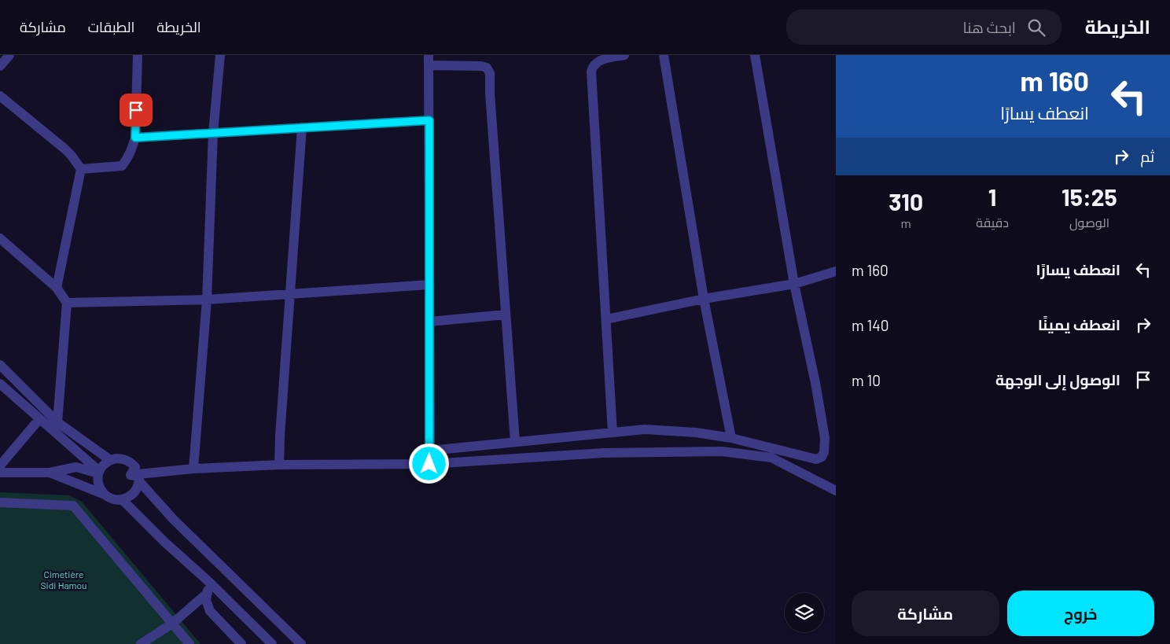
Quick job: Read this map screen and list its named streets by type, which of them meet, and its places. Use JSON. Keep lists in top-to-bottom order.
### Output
{
  "parks": ["Cimetière Sidi Hamou"],
  "page": {
    "header": "الخريطة",
    "search": "ابحث هنا",
    "nav": ["الخريطة", "الطبقات", "مشاركة"],
    "turn": ["160 m", "انعطف يسارًا"],
    "then": "ثم",
    "eta": [
      "15:25",
      "الوصول",
      "1",
      "دقيقة",
      "310",
      "m"
    ],
    "list": [
      {
        "name": "انعطف يسارًا",
        "value": "160 m"
      },
      {
        "name": "انعطف يمينًا",
        "value": "140 m"
      },
      {
        "name": "الوصول إلى الوجهة",
        "value": "10 m"
      }
    ],
    "buttons": ["خروج", "مشاركة"]
  }
}
